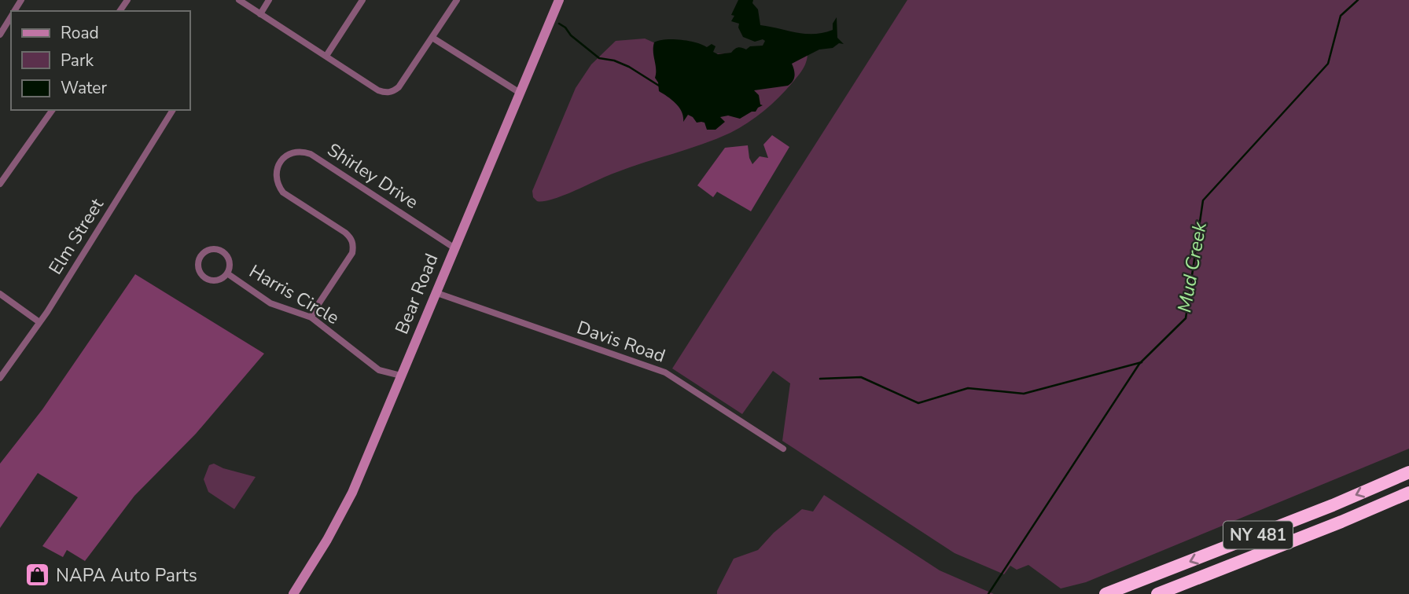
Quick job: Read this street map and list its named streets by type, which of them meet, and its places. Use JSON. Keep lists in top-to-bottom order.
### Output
{
  "streets": {
    "highway": ["NY 481"],
    "main road": ["Bear Road"],
    "street": [
      "Shirley Drive",
      "Elm Street",
      "Harris Circle",
      "Davis Road"
    ]
  },
  "crossings": [
    ["Shirley Drive", "Bear Road"],
    ["Shirley Drive", "Harris Circle"],
    ["Bear Road", "Harris Circle"],
    ["Bear Road", "Davis Road"]
  ],
  "water": ["Mud Creek"],
  "places": {
    "shop": ["NAPA Auto Parts"]
  },
  "legend": ["Road", "Park", "Water"]
}
